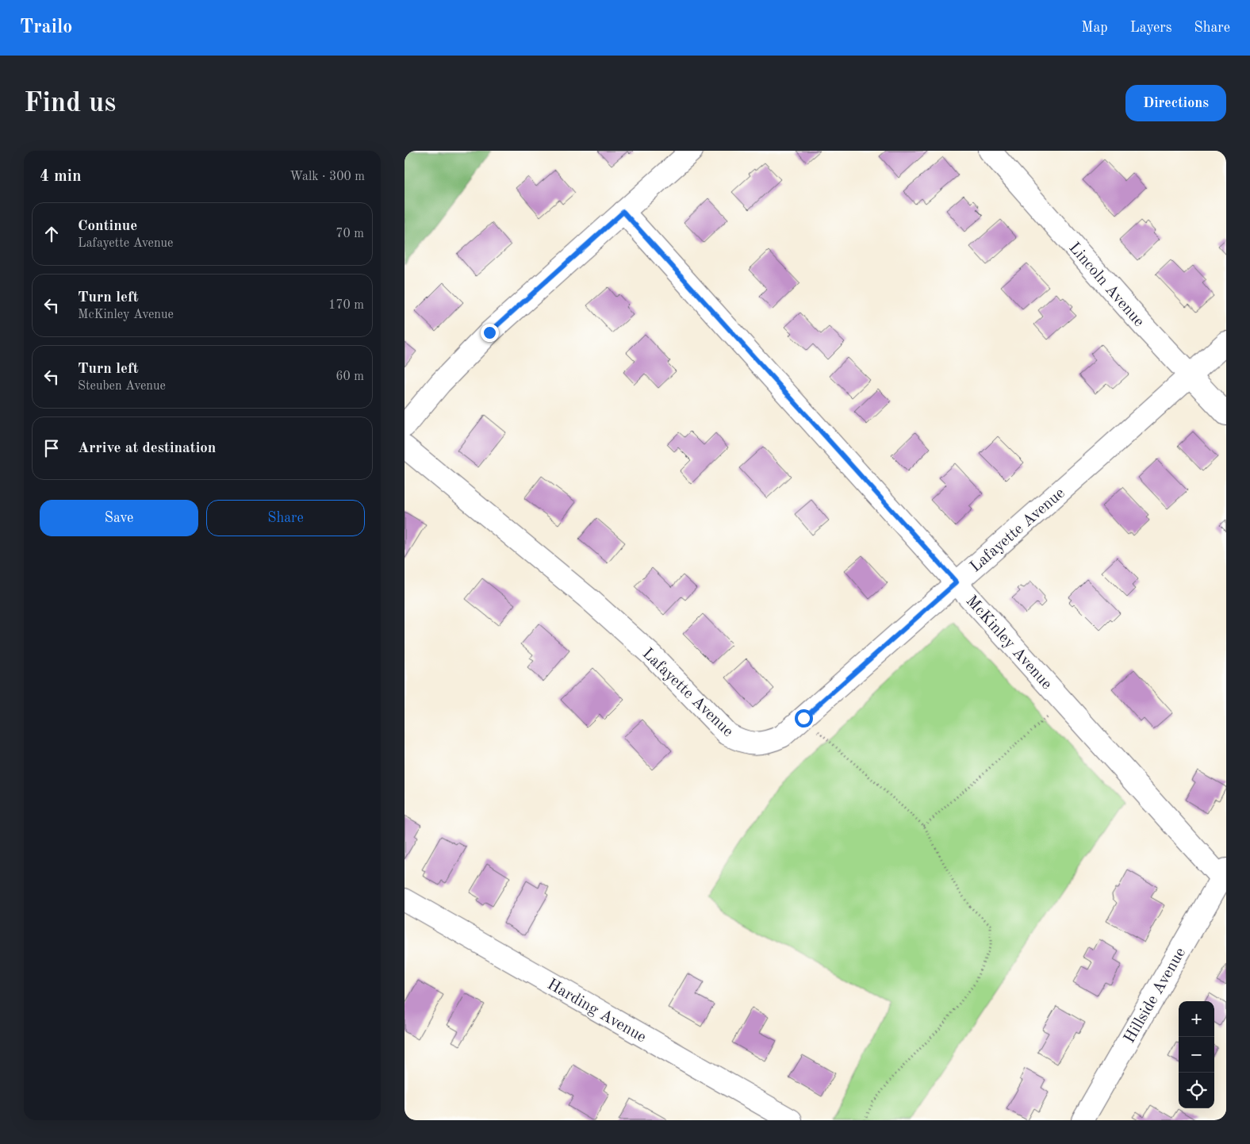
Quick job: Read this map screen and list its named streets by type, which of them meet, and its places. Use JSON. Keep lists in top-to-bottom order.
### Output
{
  "streets": {
    "street": [
      "Lincoln Avenue",
      "Lafayette Avenue",
      "McKinley Avenue",
      "Hillside Avenue",
      "Harding Avenue"
    ]
  },
  "crossings": [
    ["Lincoln Avenue", "Lafayette Avenue"],
    ["Lafayette Avenue", "McKinley Avenue"],
    ["McKinley Avenue", "Hillside Avenue"]
  ],
  "page": {
    "header": "Trailo",
    "nav": ["Map", "Layers", "Share"],
    "buttons": [
      "Directions",
      ["Save", "Share"]
    ],
    "title": "Find us",
    "heading": ["4 min", "Walk · 300 m"],
    "list": [
      ["Continue", "Lafayette Avenue", "70 m"],
      ["Turn left", "McKinley Avenue", "170 m"],
      ["Turn left", "Steuben Avenue", "60 m"],
      "Arrive at destination"
    ],
    "map_buttons": ["+", "−"]
  }
}
